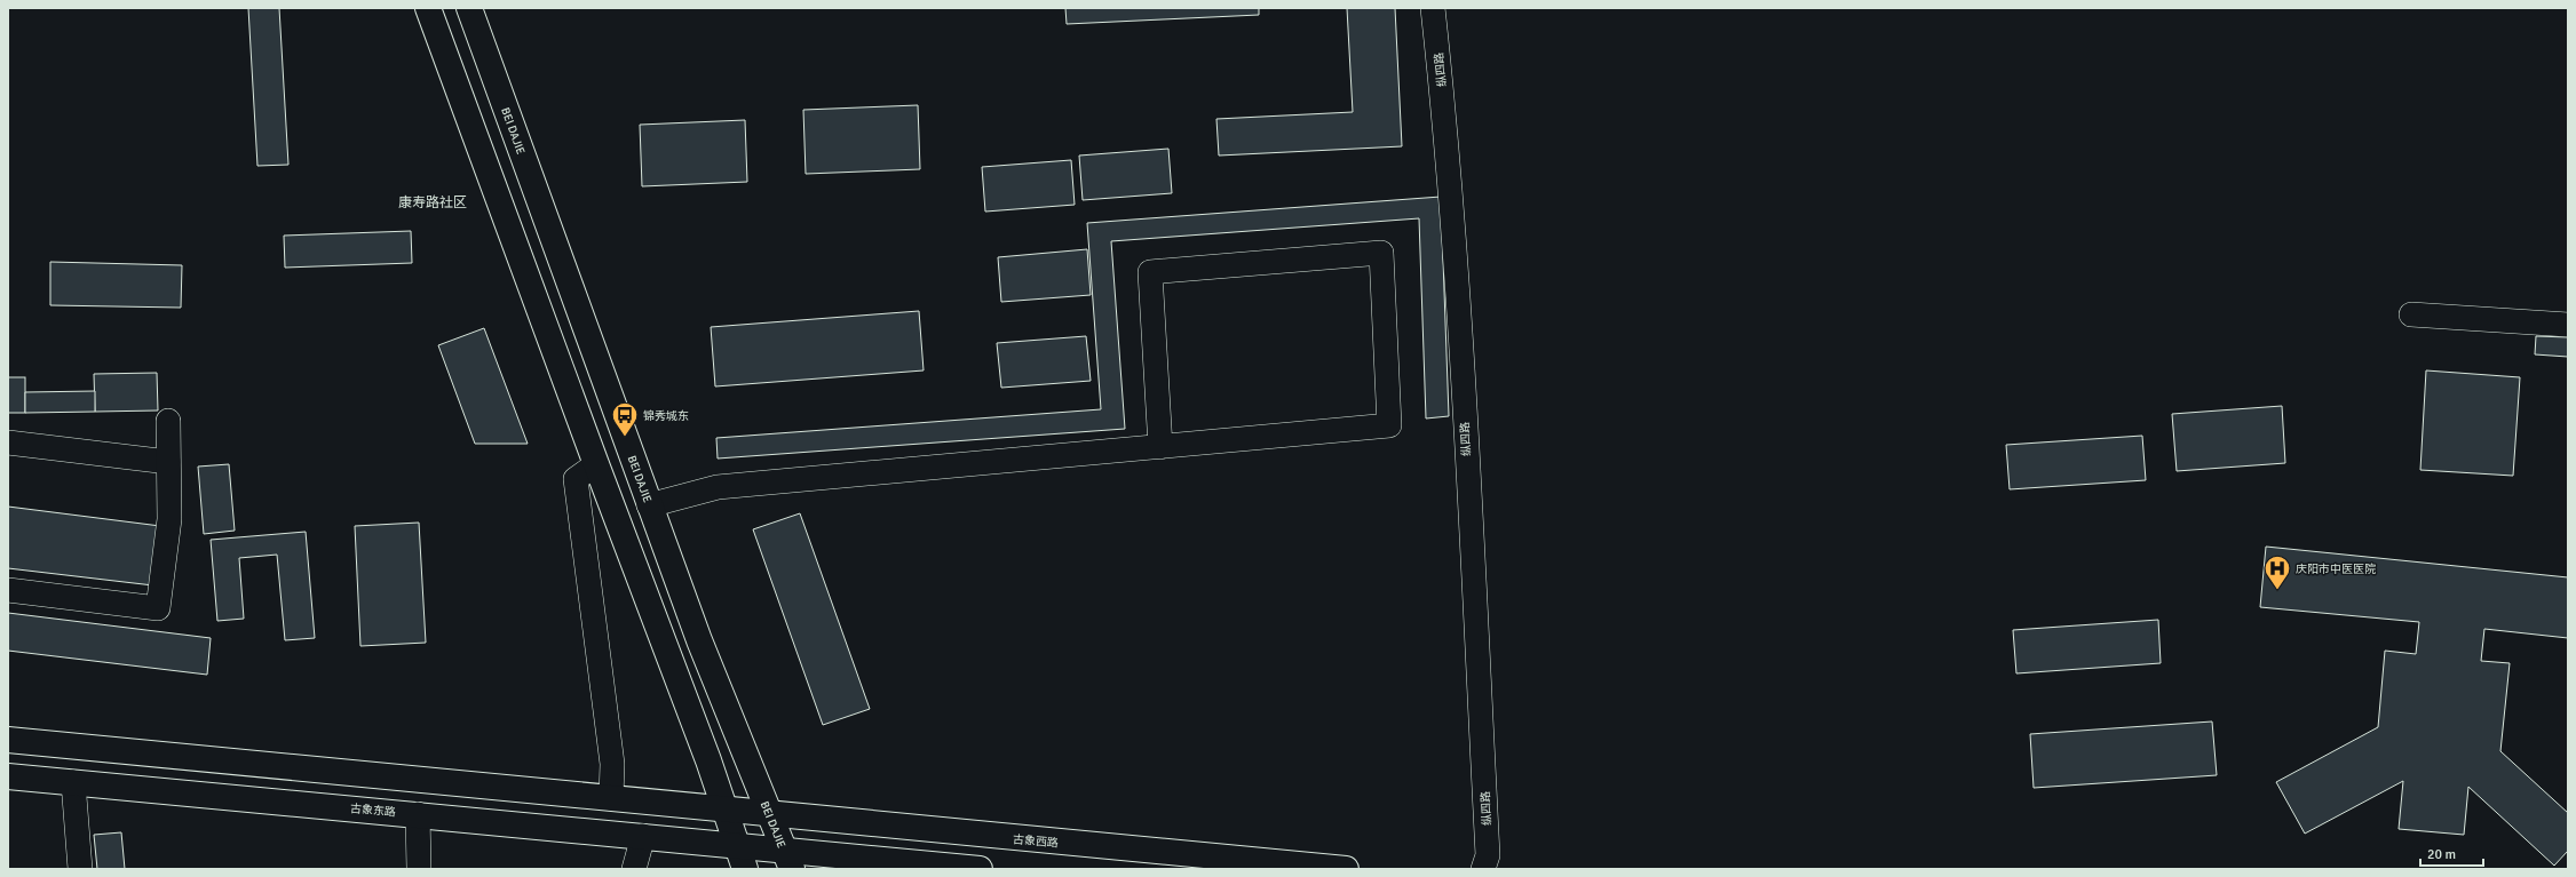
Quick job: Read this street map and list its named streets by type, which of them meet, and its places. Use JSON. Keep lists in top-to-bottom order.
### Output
{
  "streets": {
    "main road": ["BEI DAJIE", "古象东路", "古象西路"],
    "street": ["纵四路"]
  },
  "crossings": [
    ["BEI DAJIE", "古象西路"]
  ],
  "districts": ["康寿路社区"],
  "places": {
    "bus stop": ["锦秀城东"],
    "hospital": ["庆阳市中医医院"]
  },
  "scale_bar": "20 m"
}
